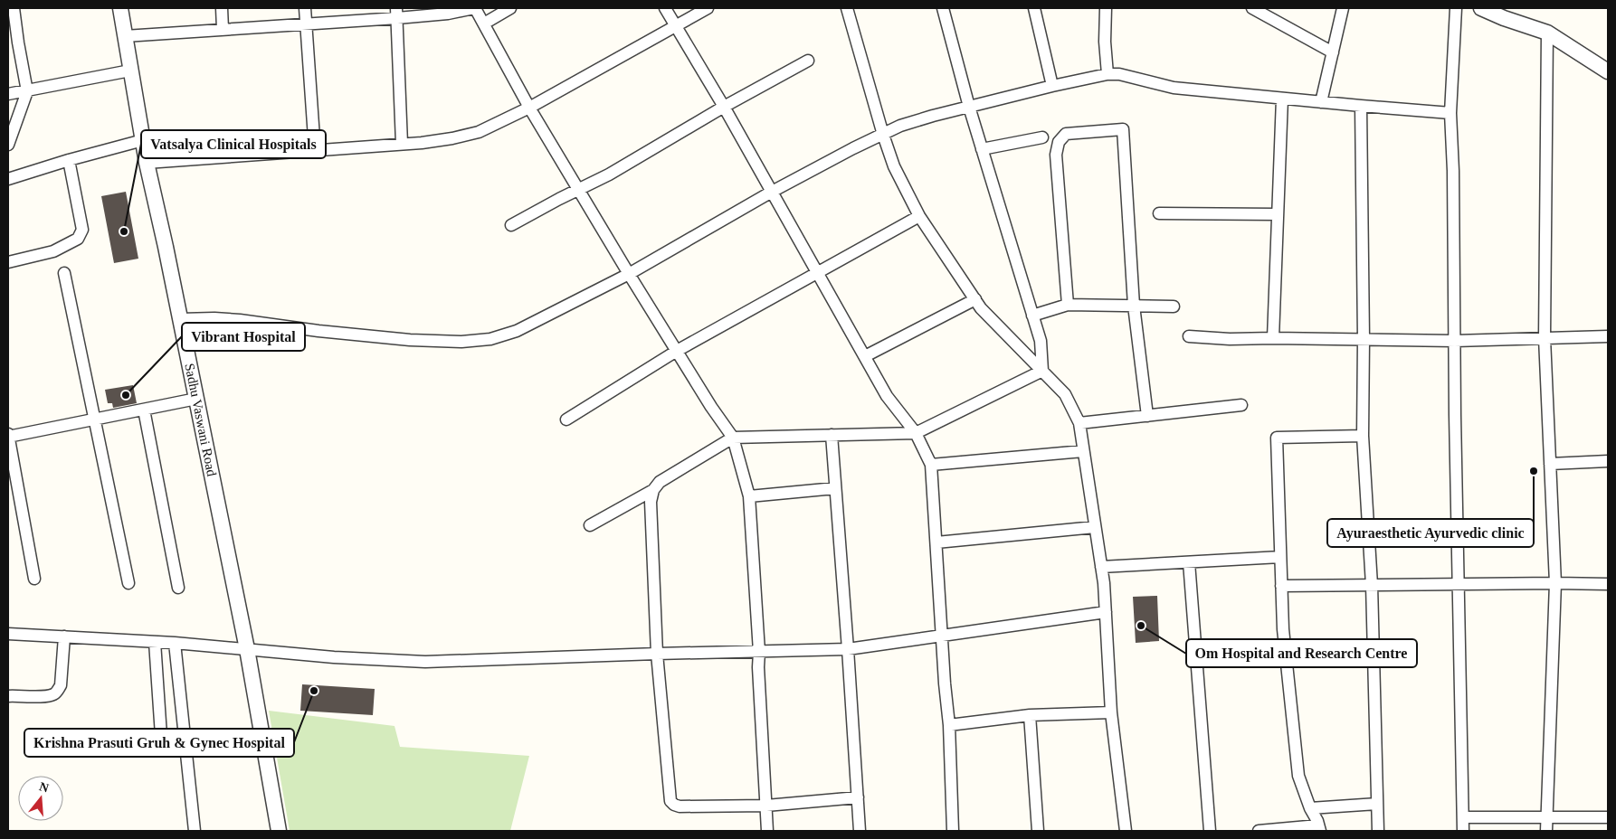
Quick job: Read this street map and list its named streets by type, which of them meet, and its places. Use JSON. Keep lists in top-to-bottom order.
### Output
{
  "streets": {
    "street": ["Sadhu Vaswani Road"]
  },
  "places": [
    "Vatsalya Clinical Hospitals",
    "Vibrant Hospital",
    "Ayuraesthetic Ayurvedic clinic",
    "Om Hospital and Research Centre",
    "Krishna Prasuti Gruh & Gynec Hospital"
  ],
  "north": "top"
}
